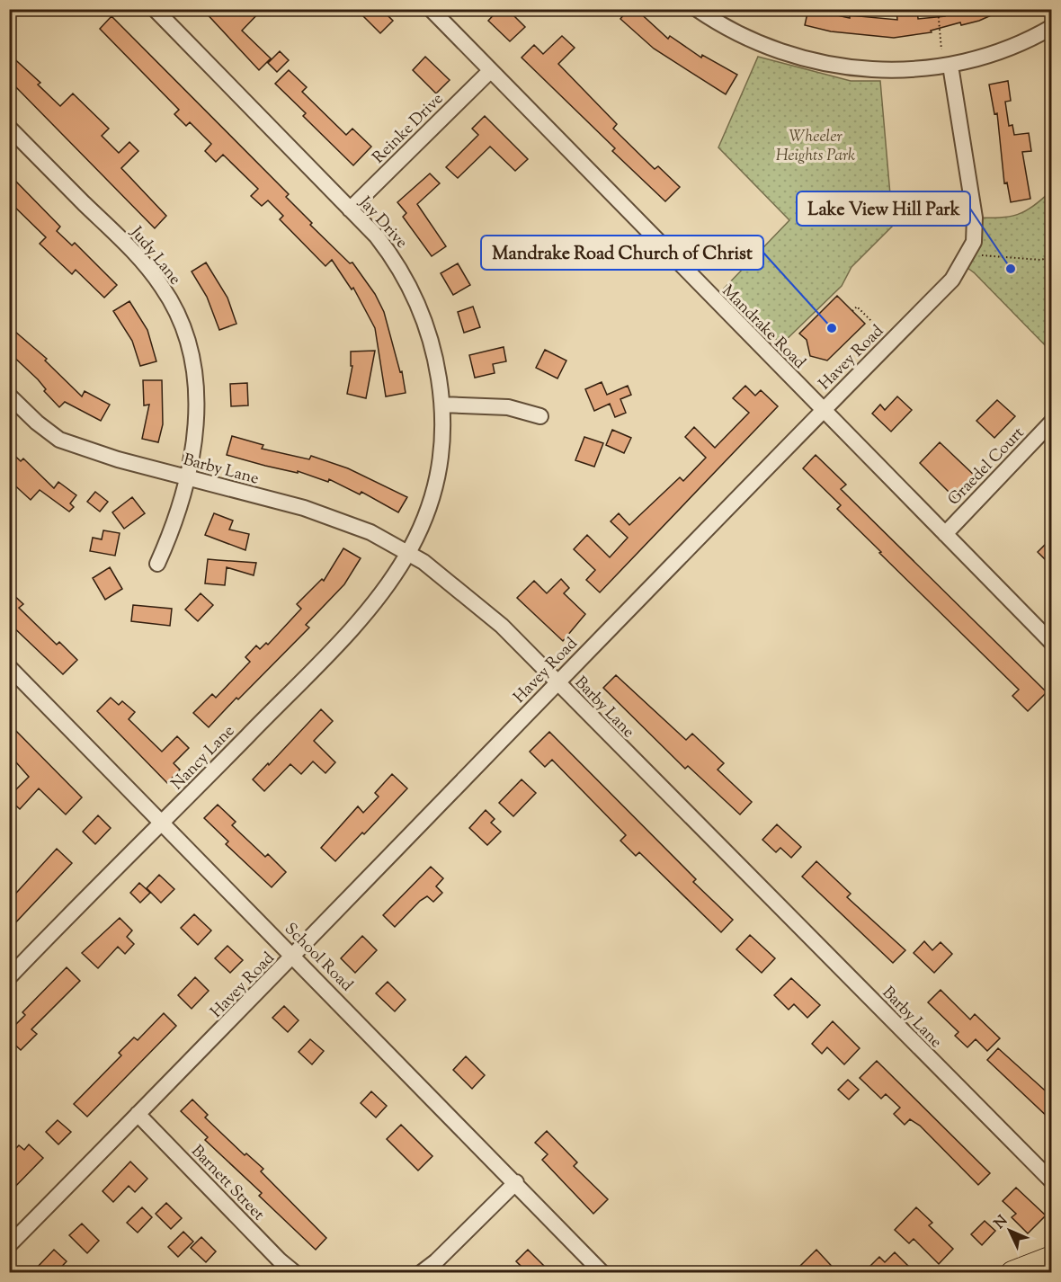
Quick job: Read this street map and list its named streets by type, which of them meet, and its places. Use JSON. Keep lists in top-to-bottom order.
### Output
{
  "streets": {
    "street": [
      "Reinke Drive",
      "Jay Drive",
      "Judy Lane",
      "Mandrake Road",
      "Havey Road",
      "Graedel Court",
      "Barby Lane",
      "Nancy Lane",
      "School Road",
      "Barnett Street"
    ]
  },
  "crossings": [
    ["Reinke Drive", "Jay Drive"],
    ["Reinke Drive", "Mandrake Road"],
    ["Jay Drive", "Barby Lane"],
    ["Jay Drive", "Nancy Lane"],
    ["Judy Lane", "Barby Lane"],
    ["Mandrake Road", "Havey Road"],
    ["Mandrake Road", "Graedel Court"],
    ["Havey Road", "Barby Lane"],
    ["Havey Road", "School Road"],
    ["Havey Road", "Barnett Street"],
    ["Barby Lane", "Nancy Lane"],
    ["Nancy Lane", "School Road"]
  ],
  "parks": ["Wheeler Heights Park"],
  "places": ["Lake View Hill Park", "Mandrake Road Church of Christ"],
  "north": "top left"
}
